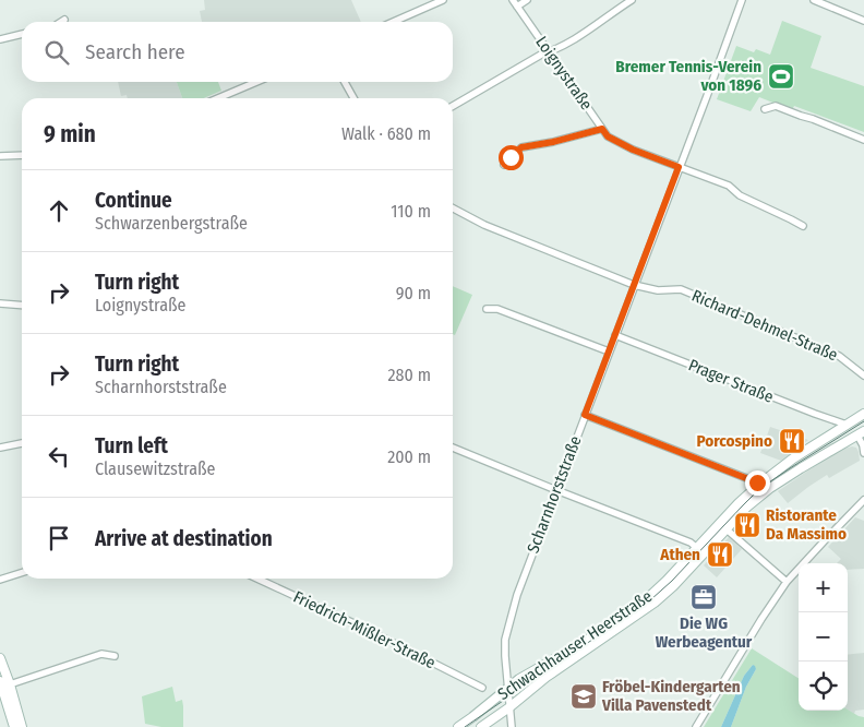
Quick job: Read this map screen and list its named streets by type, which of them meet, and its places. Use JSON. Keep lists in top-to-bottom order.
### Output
{
  "streets": {
    "main road": ["Schwachhauser Heerstraße"],
    "street": [
      "Loignystraße",
      "Richard-Dehmel-Straße",
      "Prager Straße",
      "Scharnhorststraße",
      "Friedrich-Mißler-Straße"
    ]
  },
  "crossings": [
    ["Loignystraße", "Scharnhorststraße"],
    ["Richard-Dehmel-Straße", "Scharnhorststraße"],
    ["Prager Straße", "Scharnhorststraße"],
    ["Prager Straße", "Schwachhauser Heerstraße"],
    ["Scharnhorststraße", "Schwachhauser Heerstraße"]
  ],
  "places": {
    "sports": ["Bremer Tennis-Verein von 1896"],
    "restaurant": ["Porcospino", "Ristorante Da Massimo", "Athen"],
    "office": ["Die WG Werbeagentur"],
    "school or university": ["Fröbel-Kindergarten Villa Pavenstedt"]
  },
  "page": {
    "search": "Search here",
    "heading": ["9 min", "Walk · 680 m"],
    "list": [
      ["Continue", "Schwarzenbergstraße", "110 m"],
      ["Turn right", "Loignystraße", "90 m"],
      ["Turn right", "Scharnhorststraße", "280 m"],
      ["Turn left", "Clausewitzstraße", "200 m"],
      "Arrive at destination"
    ],
    "map_buttons": ["+", "−"]
  }
}
